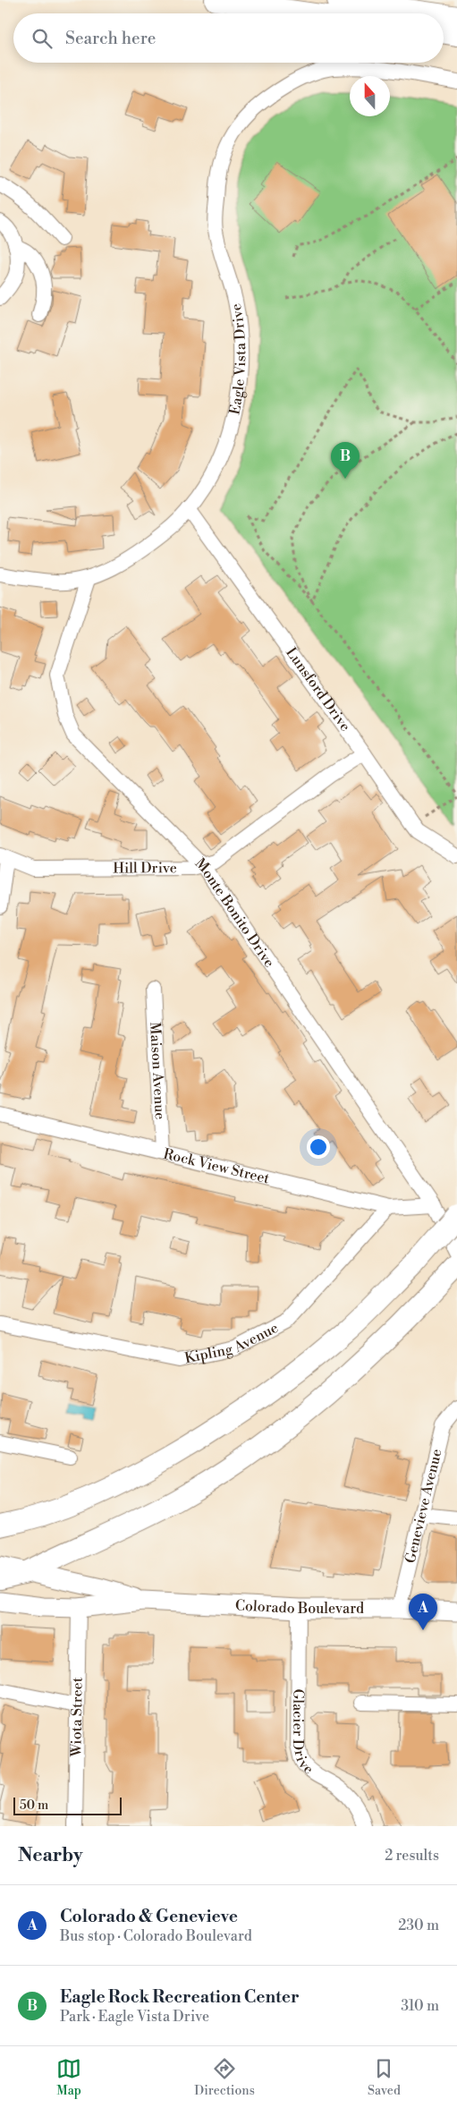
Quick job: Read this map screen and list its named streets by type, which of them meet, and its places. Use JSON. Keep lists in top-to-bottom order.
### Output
{
  "streets": {
    "main road": ["Colorado Boulevard"],
    "street": [
      "Eagle Vista Drive",
      "Lunsford Drive",
      "Hill Drive",
      "Monte Bonito Drive",
      "Maison Avenue",
      "Rock View Street",
      "Kipling Avenue",
      "Genevieve Avenue",
      "Wiota Street",
      "Glacier Drive"
    ]
  },
  "crossings": [
    ["Eagle Vista Drive", "Lunsford Drive"],
    ["Eagle Vista Drive", "Monte Bonito Drive"],
    ["Lunsford Drive", "Hill Drive"],
    ["Hill Drive", "Monte Bonito Drive"],
    ["Monte Bonito Drive", "Rock View Street"],
    ["Maison Avenue", "Rock View Street"],
    ["Rock View Street", "Kipling Avenue"],
    ["Genevieve Avenue", "Colorado Boulevard"],
    ["Colorado Boulevard", "Wiota Street"],
    ["Colorado Boulevard", "Glacier Drive"]
  ],
  "scale_bar": "50 m",
  "north": "top",
  "page": {
    "search": "Search here",
    "pins": ["B", "A"],
    "scale": "50 m",
    "heading": ["Nearby", "2 results"],
    "list": [
      {
        "mark": "A",
        "name": "Colorado & Genevieve",
        "note": "Bus stop · Colorado Boulevard",
        "value": "230 m"
      },
      {
        "mark": "B",
        "name": "Eagle Rock Recreation Center",
        "note": "Park · Eagle Vista Drive",
        "value": "310 m"
      }
    ],
    "nav": ["Map", "Directions", "Saved"]
  }
}
